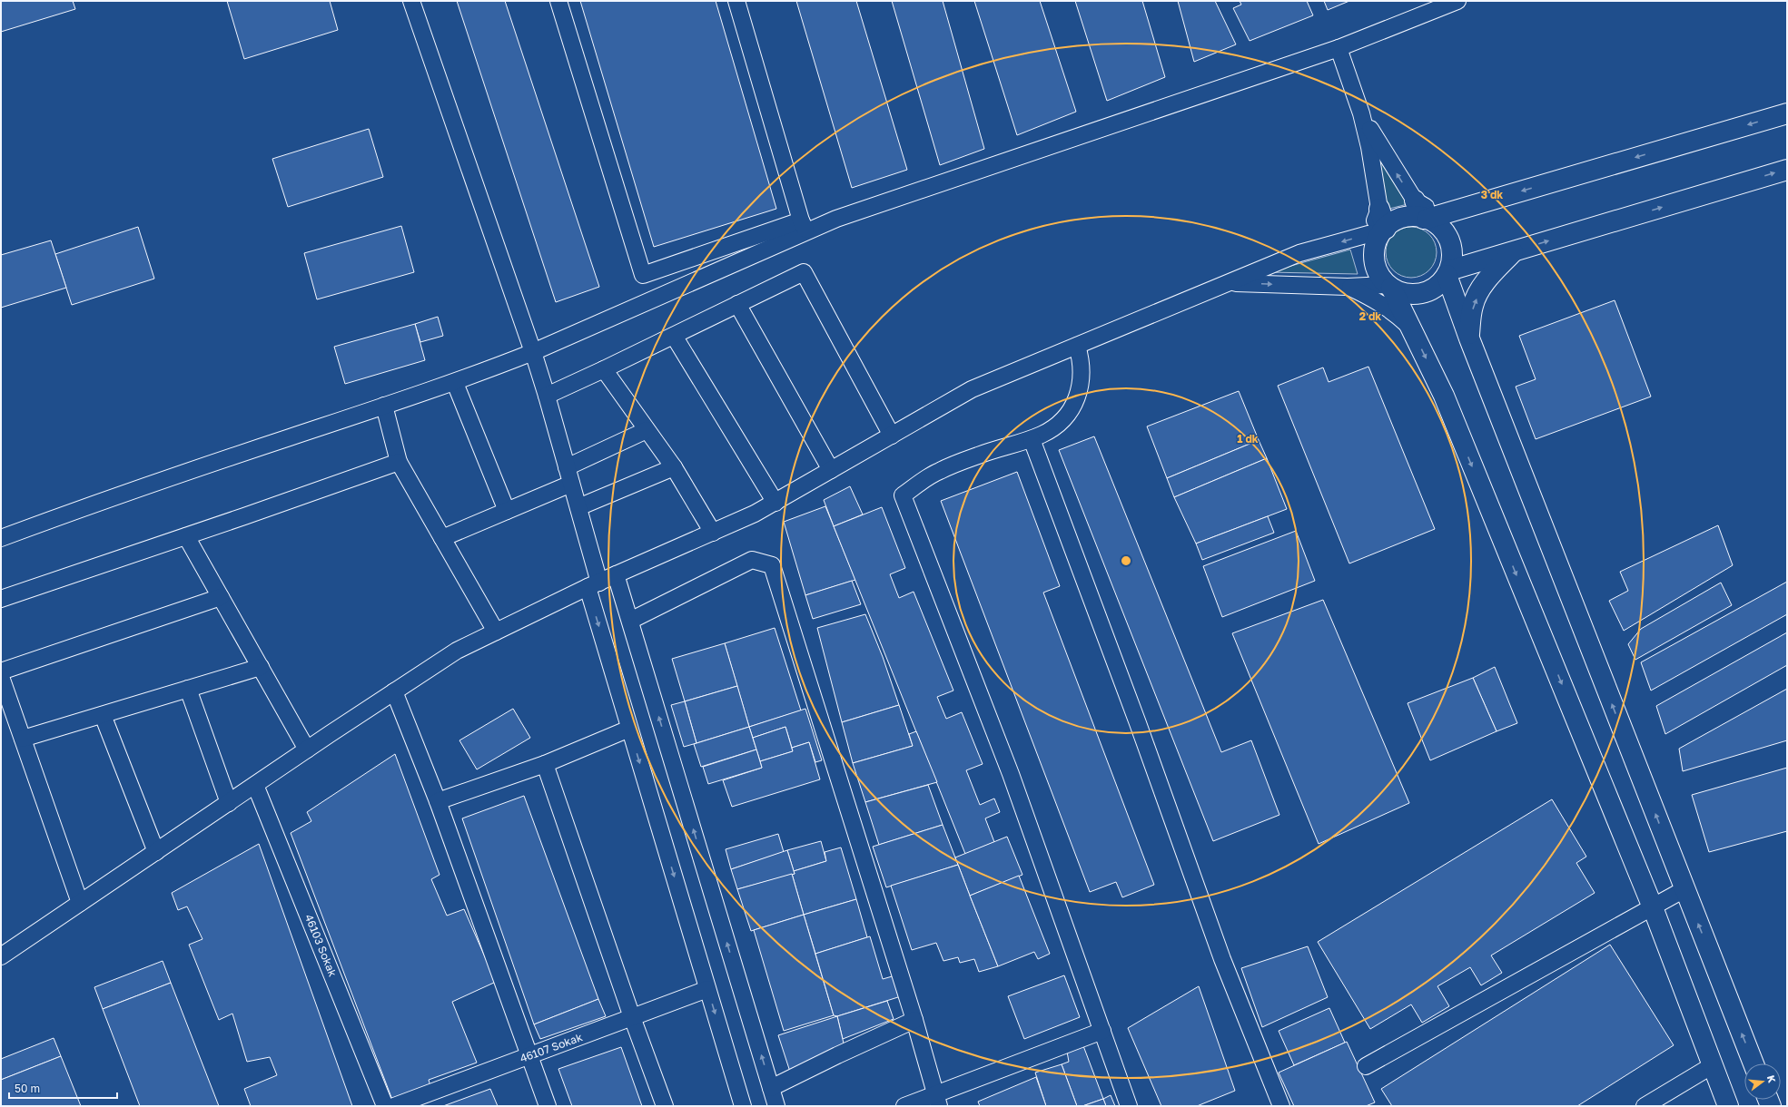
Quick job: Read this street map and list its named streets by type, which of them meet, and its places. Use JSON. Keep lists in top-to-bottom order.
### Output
{
  "streets": {
    "street": ["46103 Sokak", "46107 Sokak"]
  },
  "scale_bar": "50 m",
  "north": "right",
  "rings": ["3 dk", "2 dk", "1 dk"]
}
